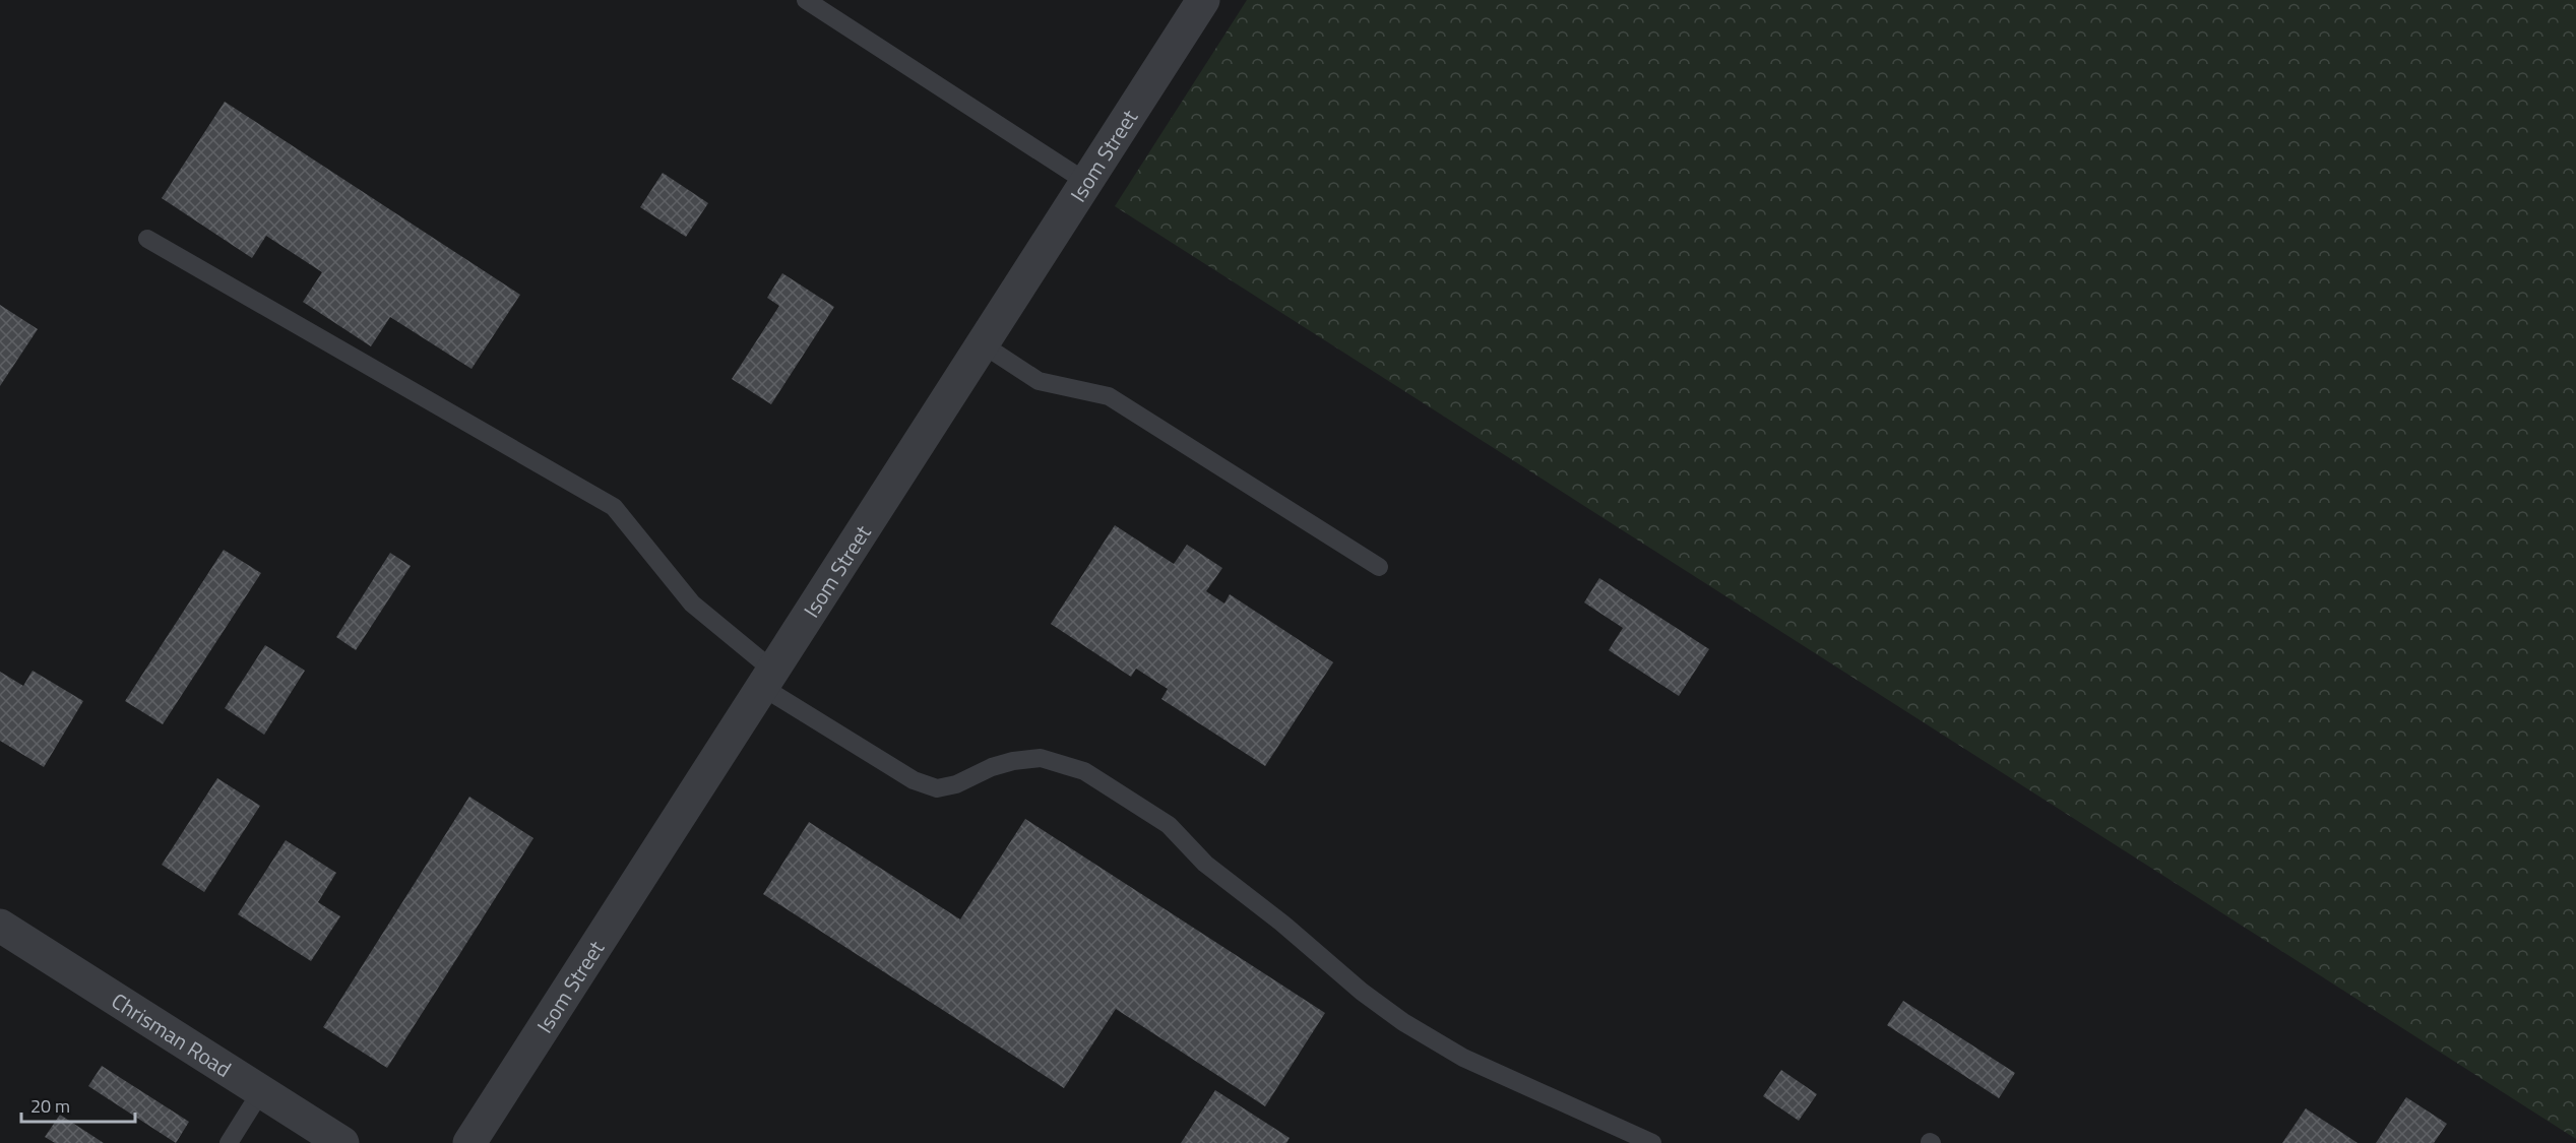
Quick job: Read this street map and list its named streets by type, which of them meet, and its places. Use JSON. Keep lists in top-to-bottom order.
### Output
{
  "streets": {
    "street": ["Isom Street", "Chrisman Road"]
  },
  "scale_bar": "20 m"
}
